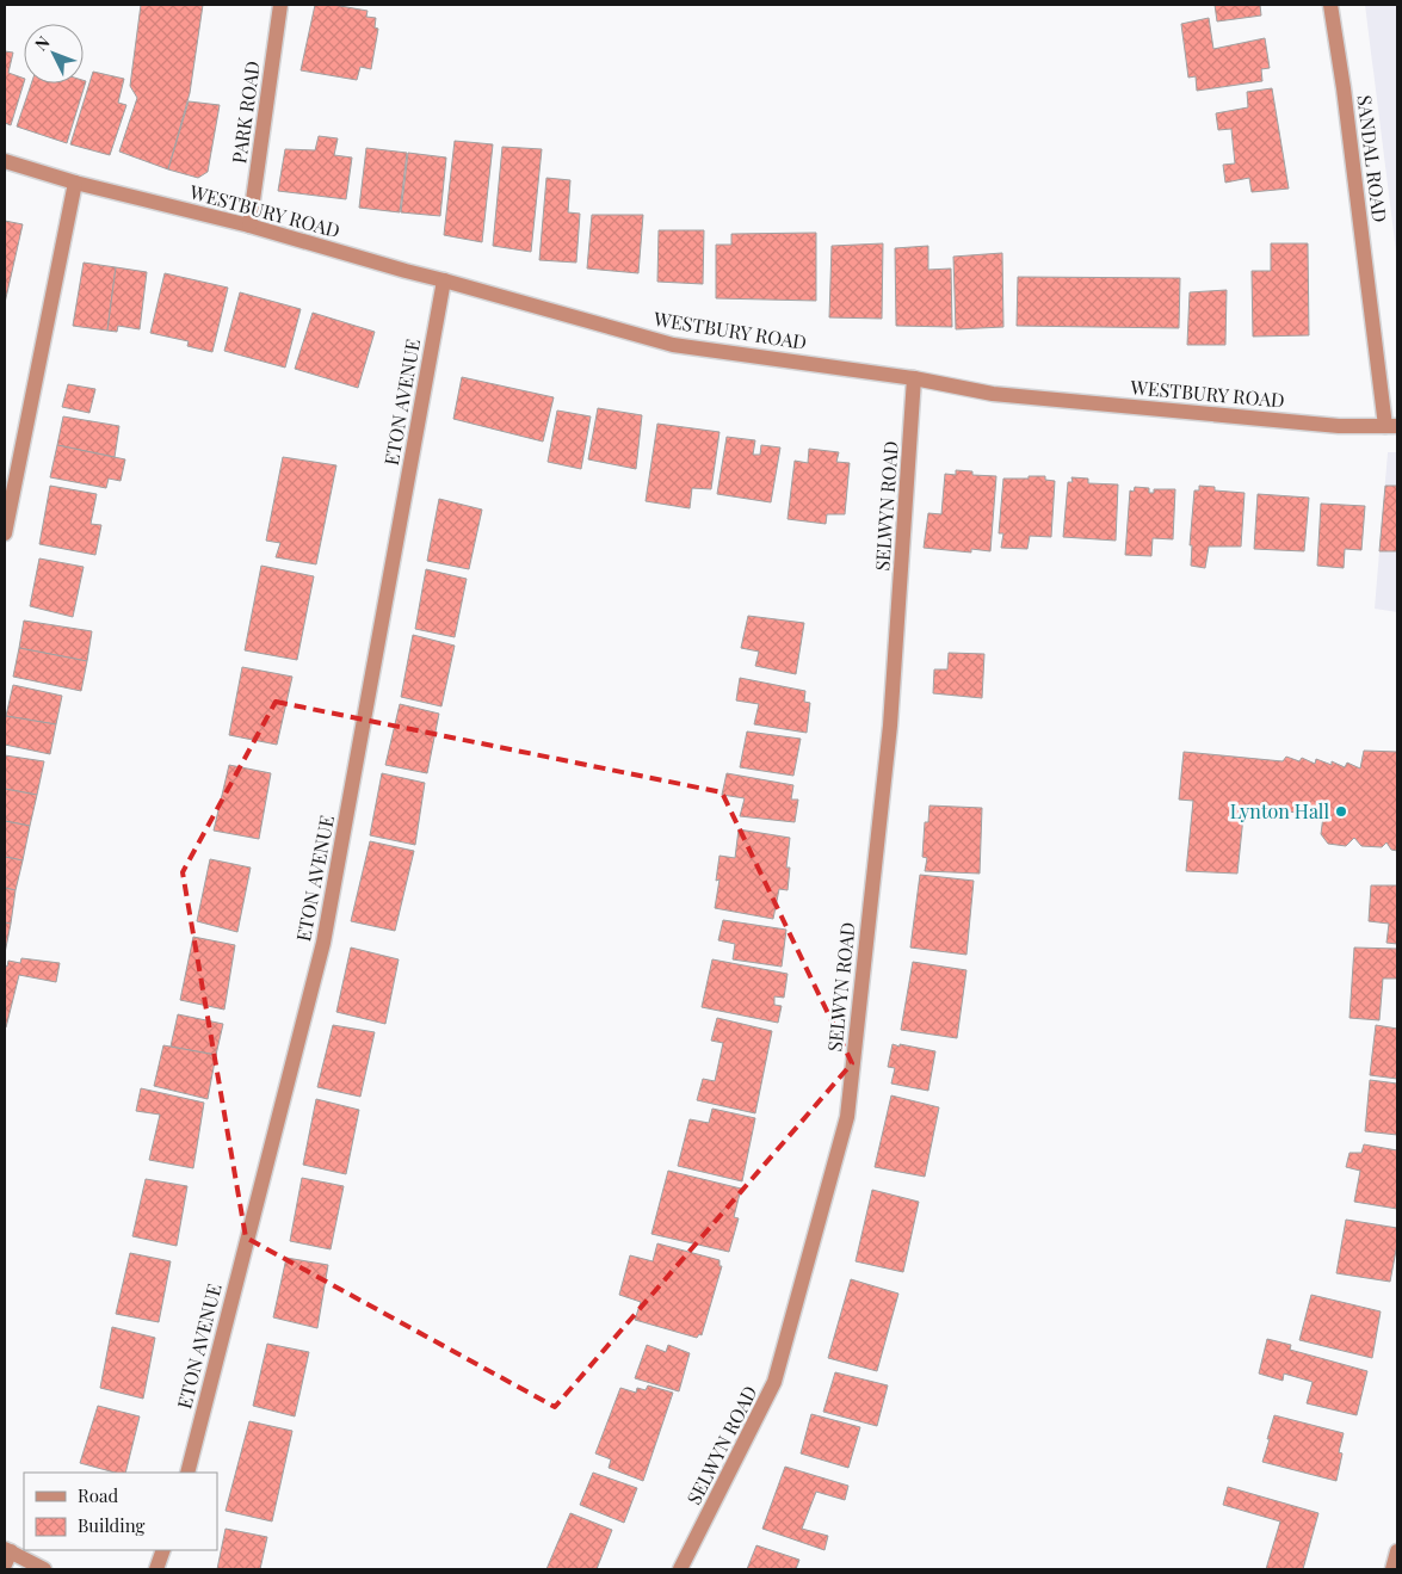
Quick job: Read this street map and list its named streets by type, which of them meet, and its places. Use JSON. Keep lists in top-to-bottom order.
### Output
{
  "streets": {
    "street": [
      "PARK ROAD",
      "SANDAL ROAD",
      "WESTBURY ROAD",
      "ETON AVENUE",
      "SELWYN ROAD"
    ]
  },
  "crossings": [
    ["PARK ROAD", "WESTBURY ROAD"],
    ["SANDAL ROAD", "WESTBURY ROAD"],
    ["WESTBURY ROAD", "ETON AVENUE"],
    ["WESTBURY ROAD", "SELWYN ROAD"]
  ],
  "places": ["Lynton Hall"],
  "legend": ["Road", "Building"],
  "north": "top left"
}
